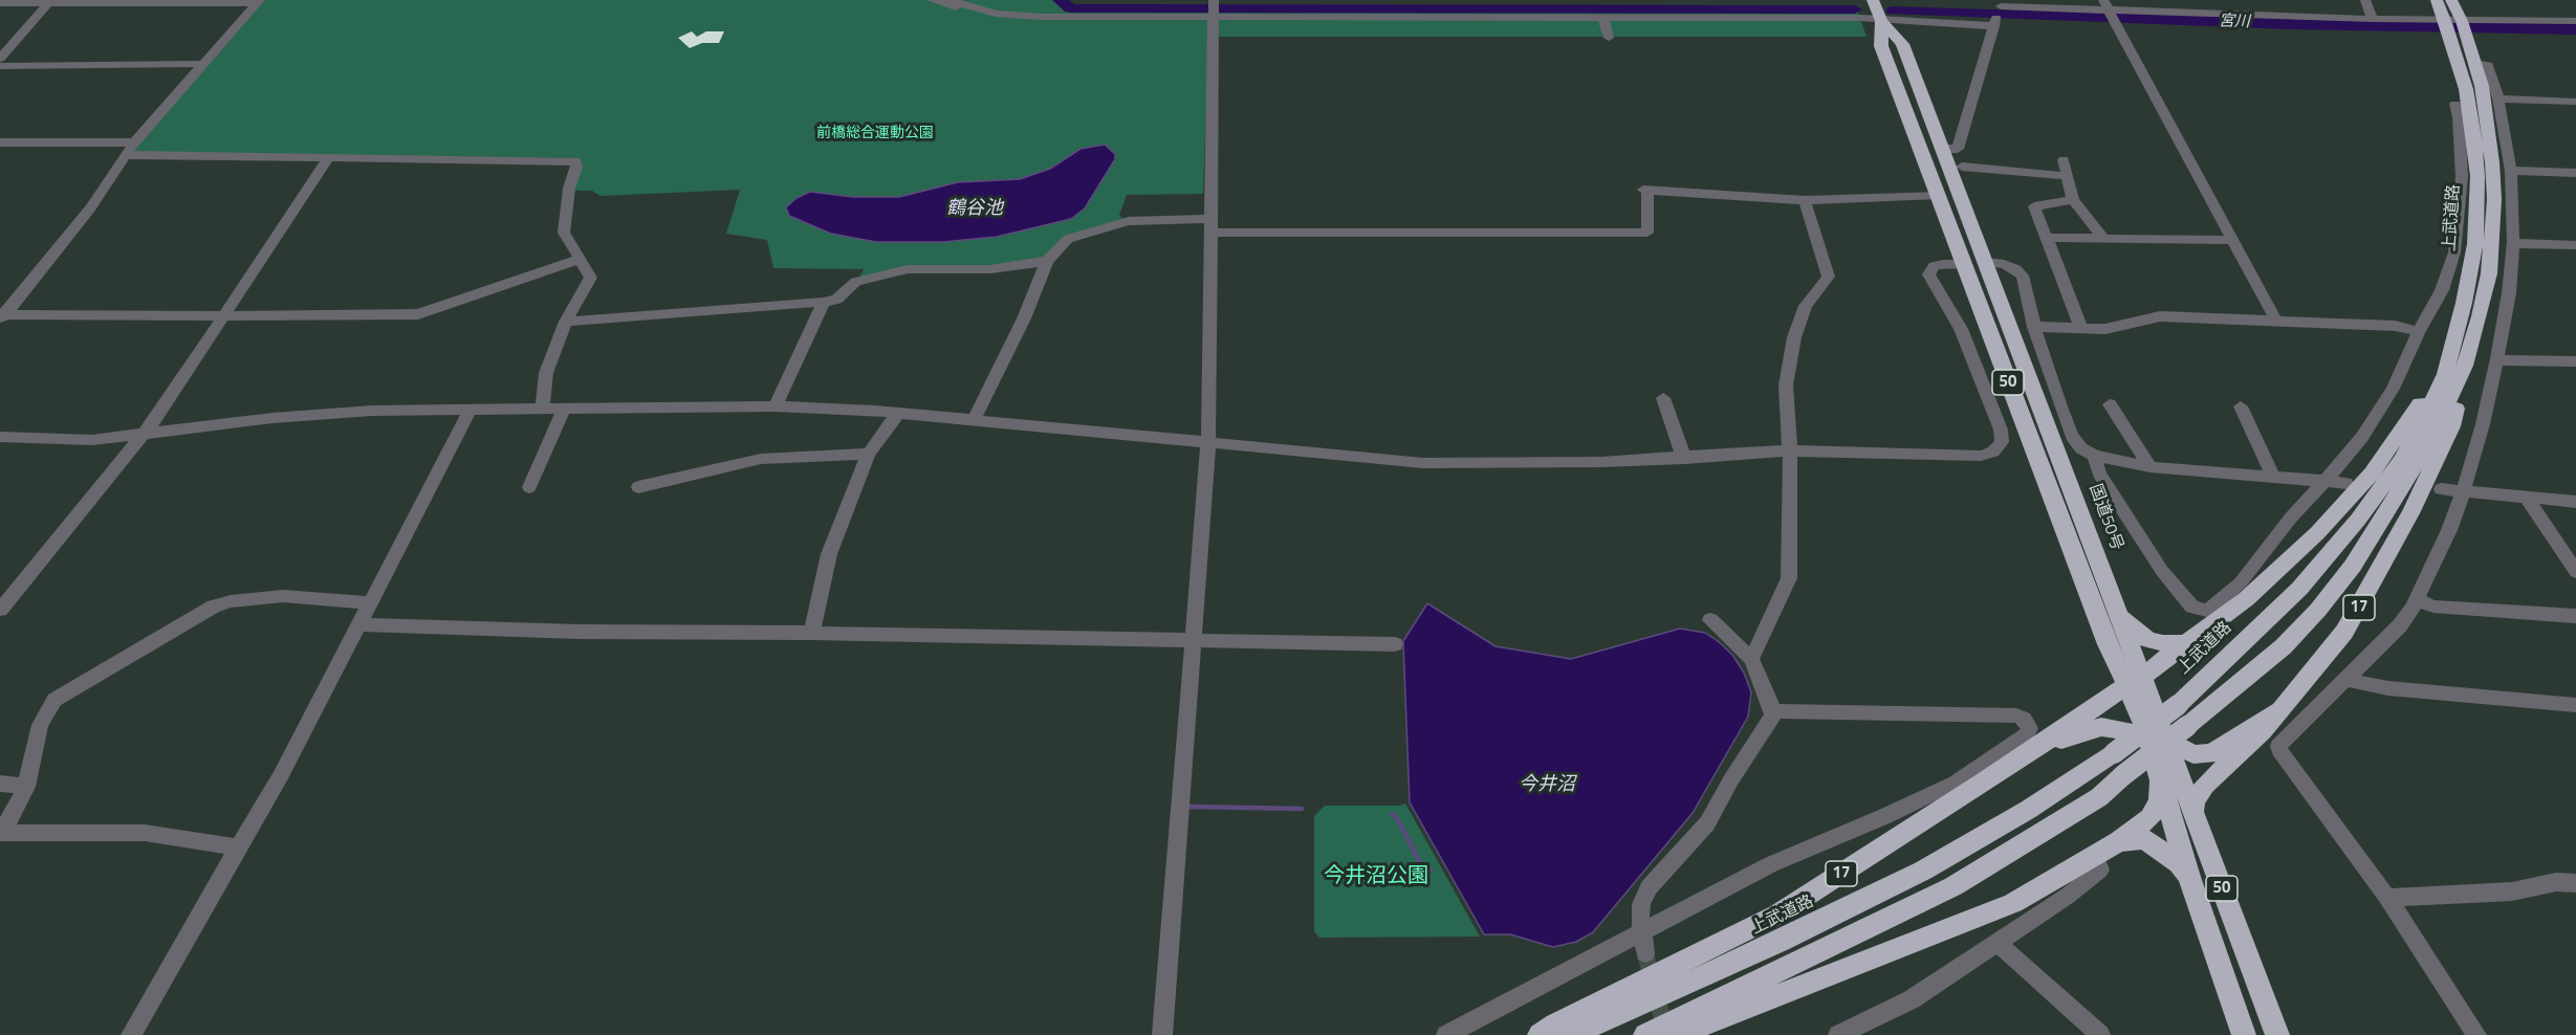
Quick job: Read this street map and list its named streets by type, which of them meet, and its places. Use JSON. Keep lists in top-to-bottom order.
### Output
{
  "streets": {
    "highway": [
      "上武道路",
      "50",
      "国道50号",
      "17"
    ]
  },
  "crossings": [
    ["上武道路", "17"],
    ["国道50号", "17"]
  ],
  "water": ["宮川", "鶴谷池", "今井沼"],
  "parks": ["前橋総合運動公園", "今井沼公園"]
}
